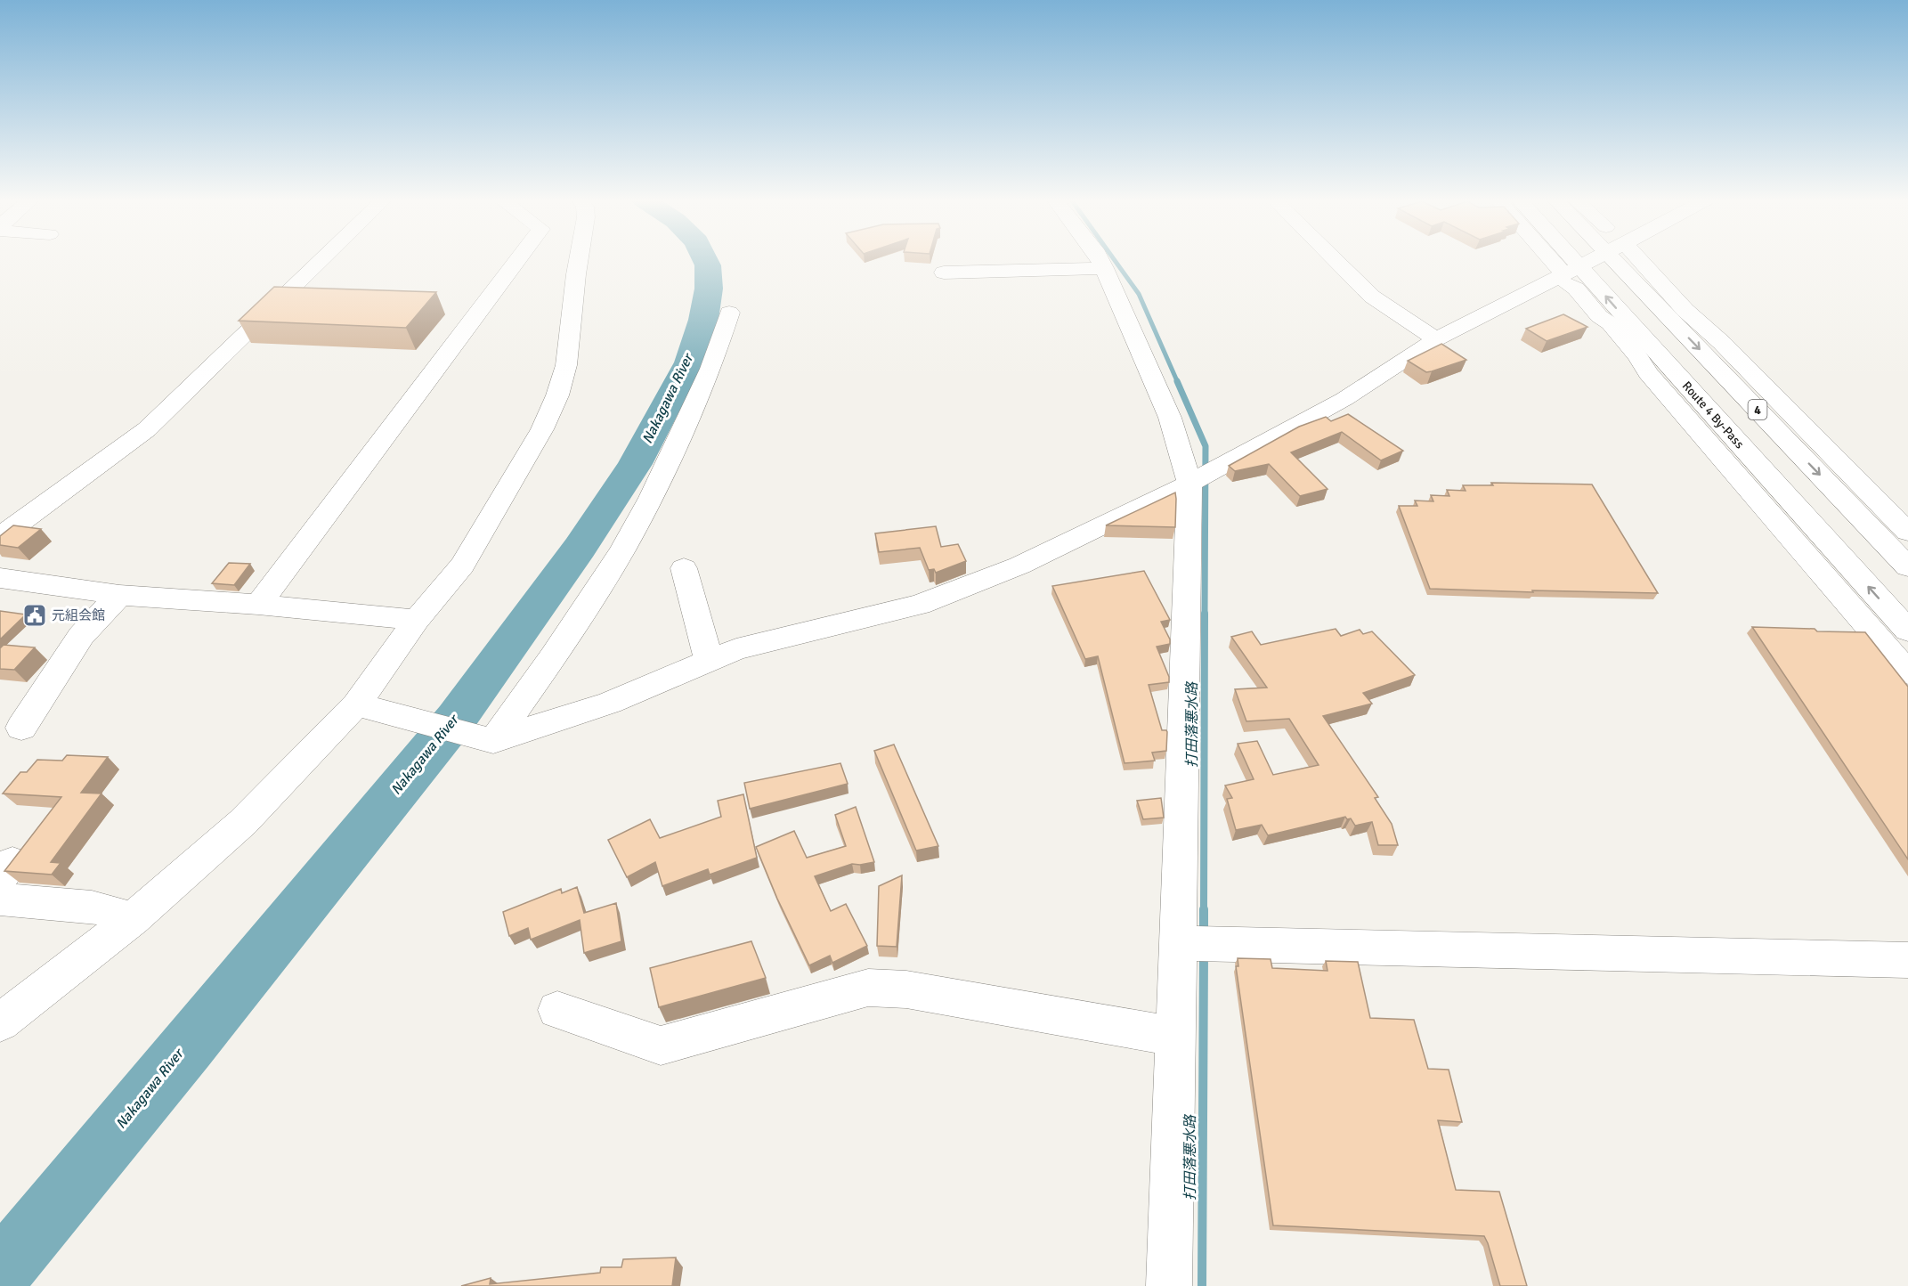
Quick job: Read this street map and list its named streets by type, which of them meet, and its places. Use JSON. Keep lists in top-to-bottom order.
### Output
{
  "streets": {
    "main road": ["4", "Route 4 By-Pass"]
  },
  "water": ["Nakagawa River", "打田落悪水路"],
  "places": {
    "public building": ["元組会館"]
  }
}
